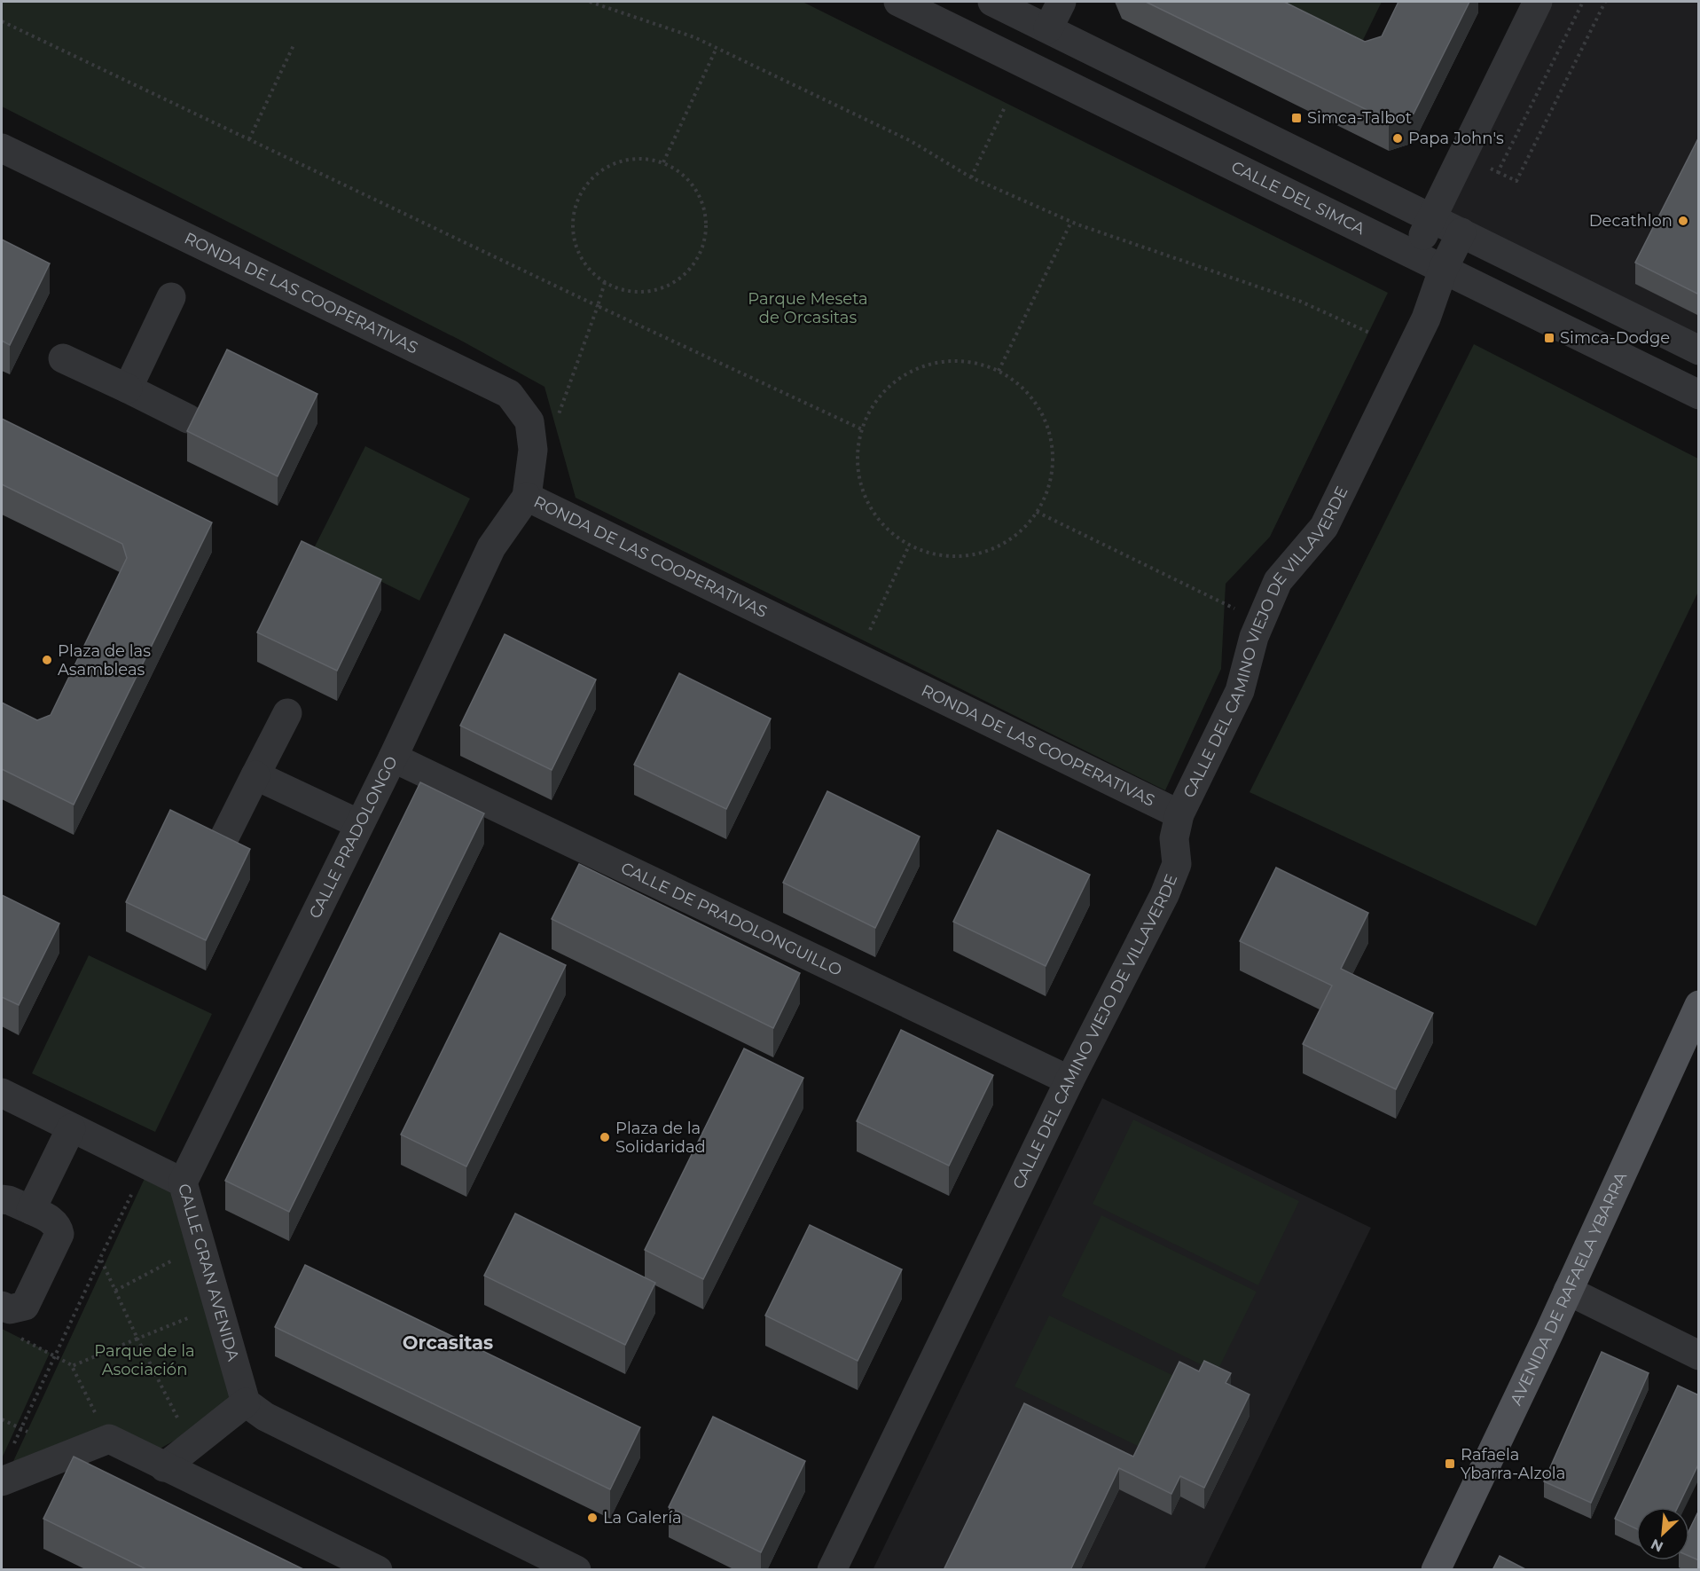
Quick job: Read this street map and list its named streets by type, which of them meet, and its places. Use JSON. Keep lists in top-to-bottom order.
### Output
{
  "streets": {
    "main road": ["AVENIDA DE RAFAELA YBARRA"],
    "street": [
      "CALLE DEL SIMCA",
      "RONDA DE LAS COOPERATIVAS",
      "CALLE DEL CAMINO VIEJO DE VILLAVERDE",
      "CALLE PRADOLONGO",
      "CALLE DE PRADOLONGUILLO",
      "CALLE GRAN AVENIDA"
    ]
  },
  "crossings": [
    ["CALLE DEL SIMCA", "CALLE DEL CAMINO VIEJO DE VILLAVERDE"],
    ["RONDA DE LAS COOPERATIVAS", "CALLE DEL CAMINO VIEJO DE VILLAVERDE"],
    ["RONDA DE LAS COOPERATIVAS", "CALLE PRADOLONGO"],
    ["CALLE DEL CAMINO VIEJO DE VILLAVERDE", "CALLE DE PRADOLONGUILLO"],
    ["CALLE PRADOLONGO", "CALLE DE PRADOLONGUILLO"],
    ["CALLE PRADOLONGO", "CALLE GRAN AVENIDA"]
  ],
  "districts": ["Orcasitas"],
  "parks": ["Parque Meseta de Orcasitas", "Parque de la Asociación"],
  "places": {
    "transit": ["Simca-Talbot", "Simca-Dodge", "Rafaela Ybarra-Alzola"],
    "other": [
      "Papa John's",
      "Decathlon",
      "Plaza de las Asambleas",
      "Plaza de la Solidaridad",
      "La Galería"
    ]
  },
  "north": "bottom left"
}
